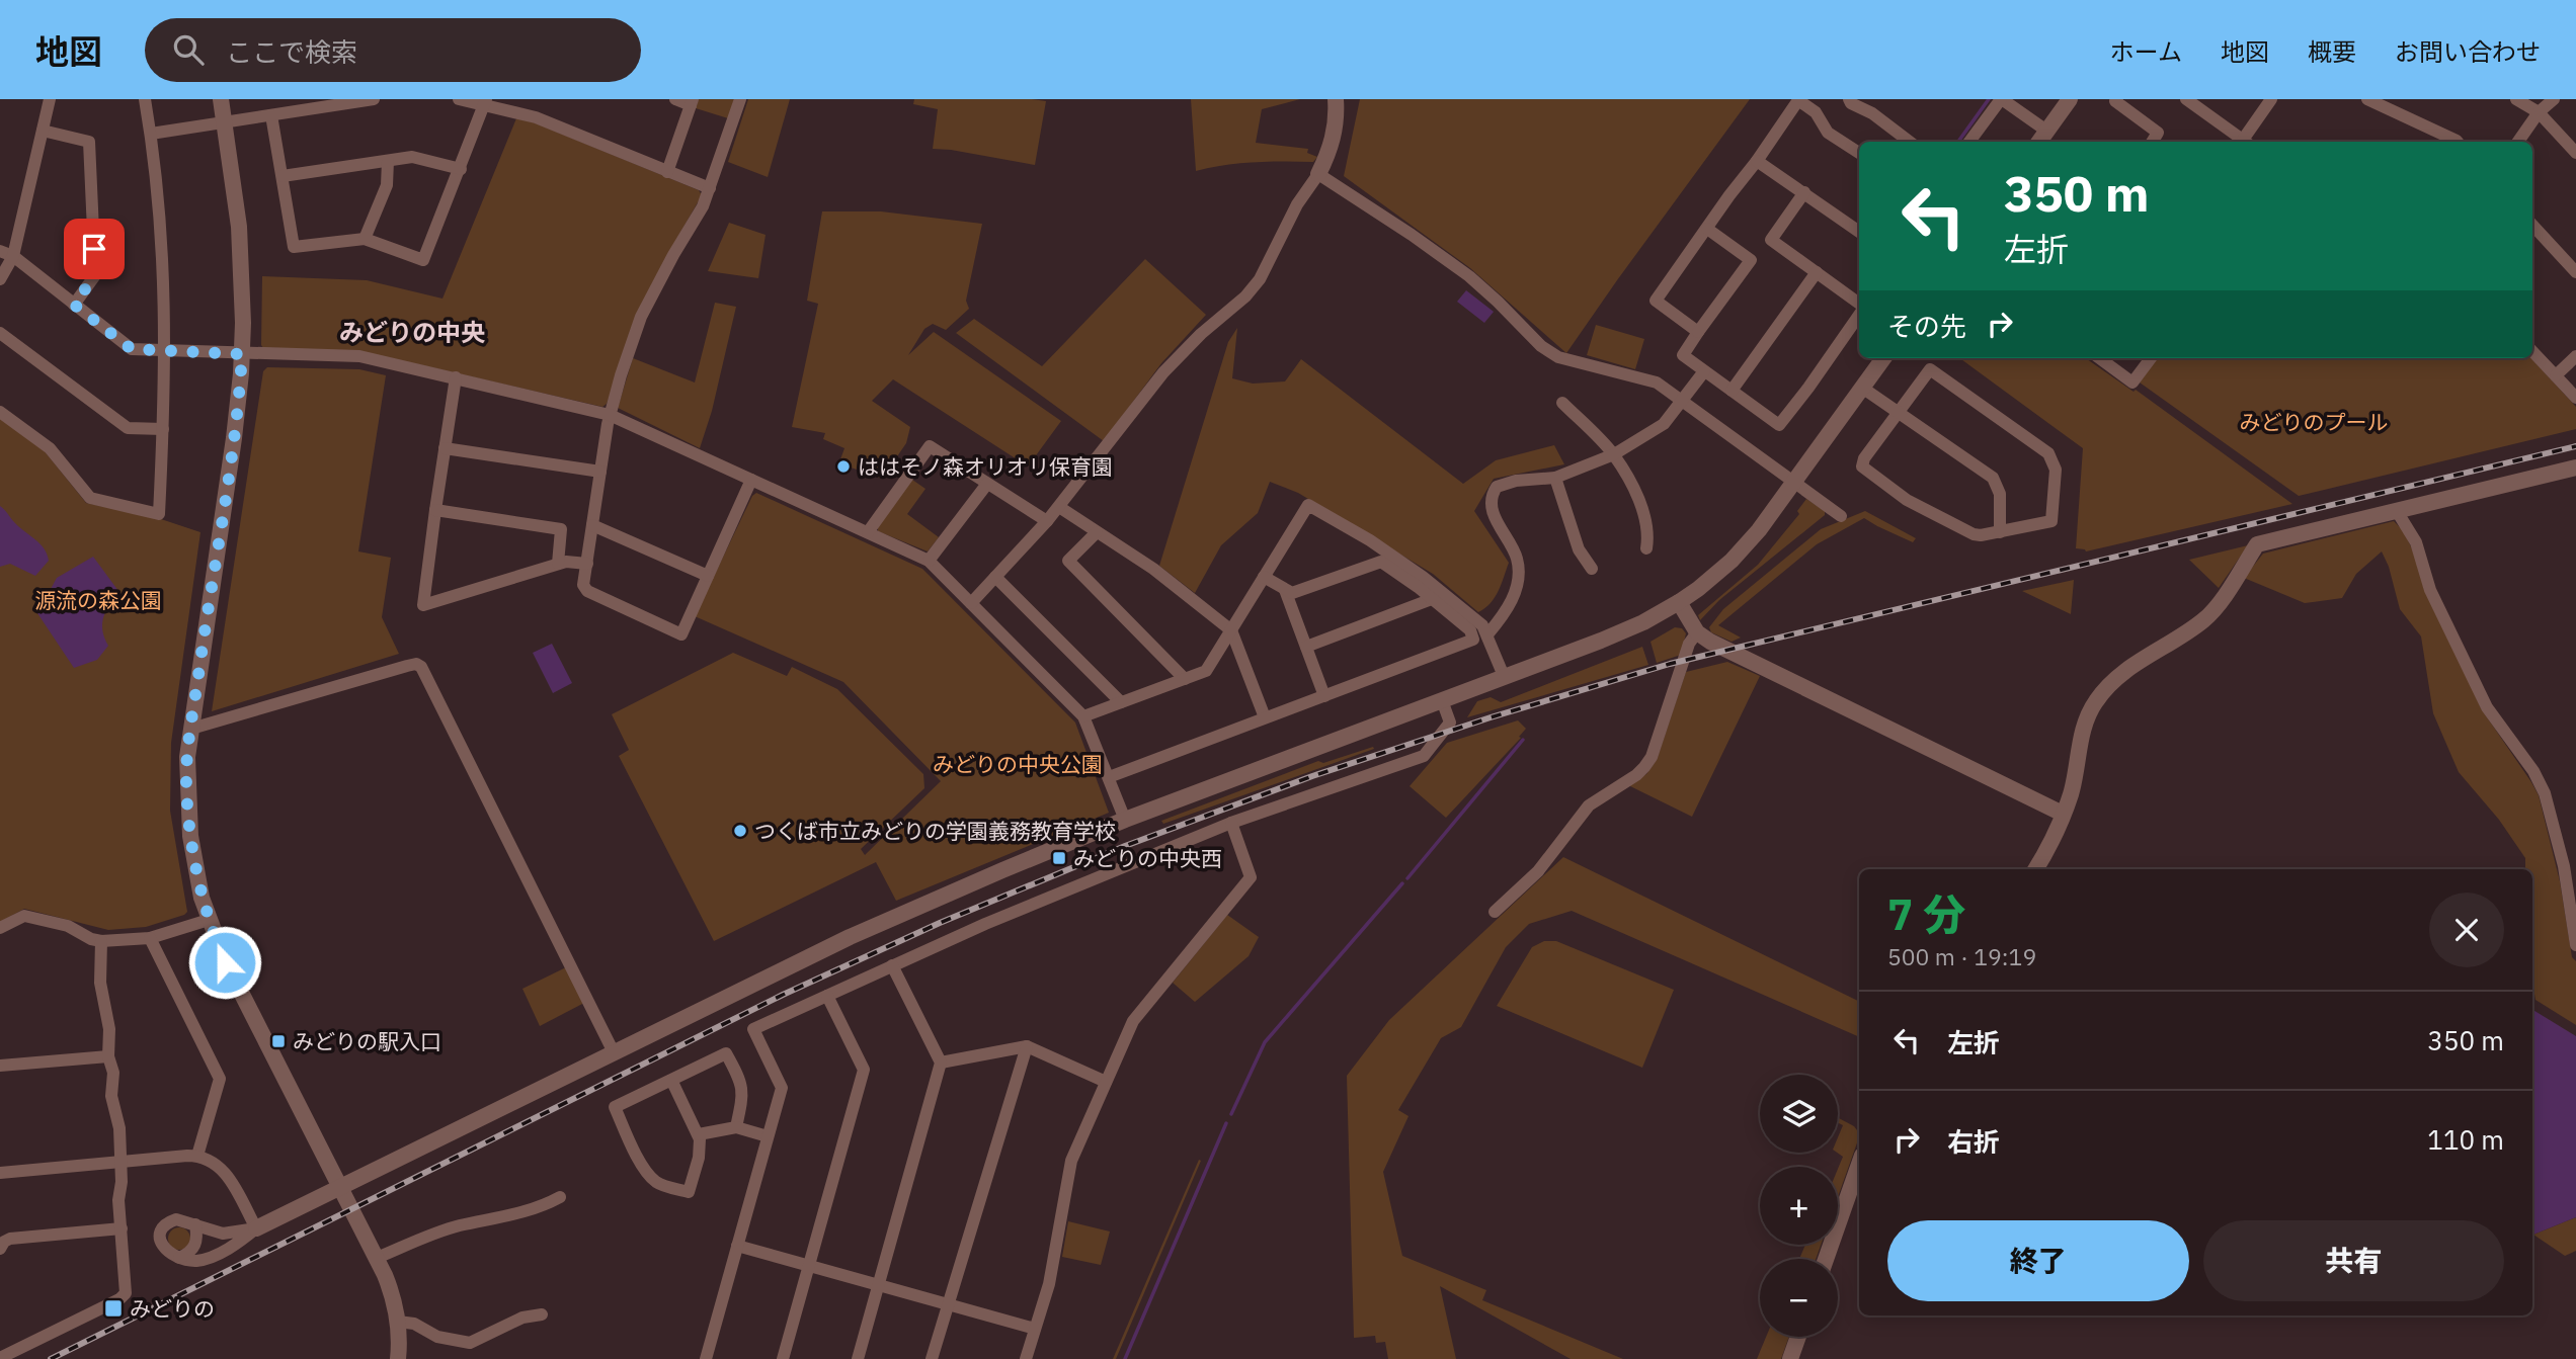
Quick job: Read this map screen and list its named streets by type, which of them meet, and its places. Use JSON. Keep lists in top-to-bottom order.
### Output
{
  "districts": ["みどりの中央"],
  "parks": ["みどりのプール", "源流の森公園", "みどりの中央公園"],
  "places": {
    "other": ["ははそノ森オリオリ保育園", "つくば市立みどりの学園義務教育学校"],
    "transit": ["みどりの中央西", "みどりの駅入口", "みどりの"]
  },
  "page": {
    "header": "地図",
    "search": "ここで検索",
    "nav": [
      "ホーム",
      "地図",
      "概要",
      "お問い合わせ"
    ],
    "turn": ["350 m", "左折"],
    "then": "その先",
    "heading": ["7 分", "500 m · 19:19"],
    "list": [
      {
        "name": "左折",
        "value": "350 m"
      },
      {
        "name": "右折",
        "value": "110 m"
      }
    ],
    "map_buttons": ["+", "−"],
    "buttons": ["終了", "共有"]
  }
}
